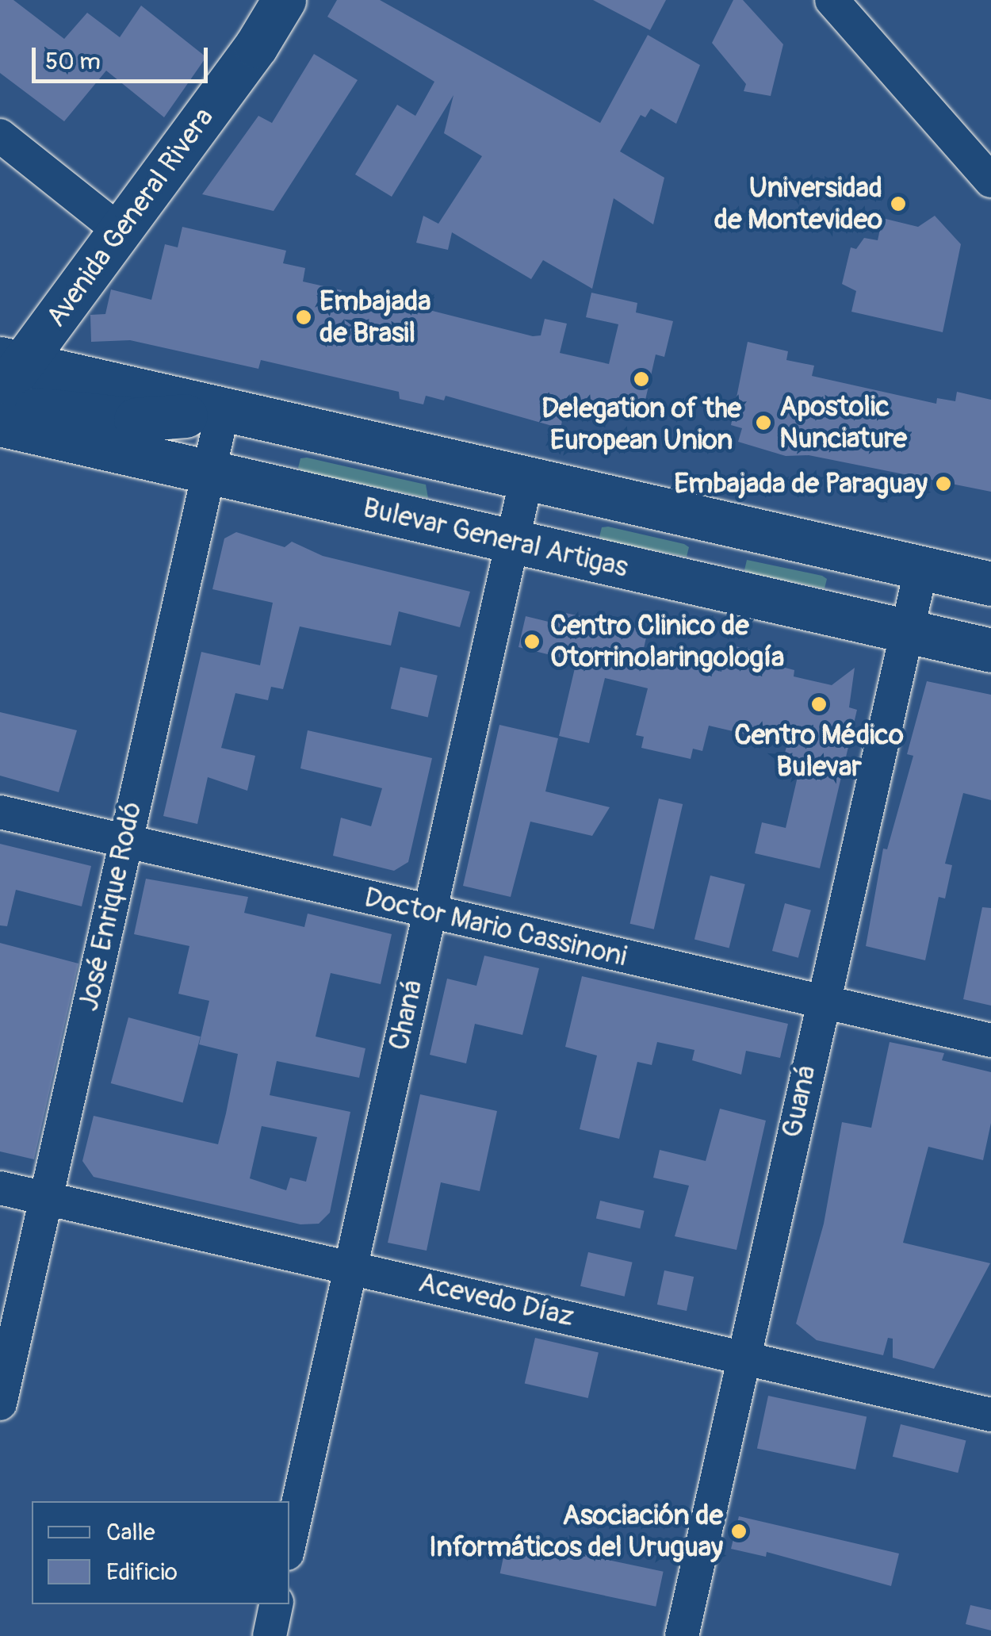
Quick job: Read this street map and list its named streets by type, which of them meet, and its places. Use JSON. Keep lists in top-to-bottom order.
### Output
{
  "streets": {
    "main road": ["Avenida General Rivera", "Bulevar General Artigas"],
    "street": [
      "José Enrique Rodó",
      "Doctor Mario Cassinoni",
      "Chaná",
      "Guaná",
      "Acevedo Díaz"
    ]
  },
  "crossings": [
    ["Bulevar General Artigas", "José Enrique Rodó"],
    ["Bulevar General Artigas", "Chaná"],
    ["Bulevar General Artigas", "Guaná"],
    ["José Enrique Rodó", "Doctor Mario Cassinoni"],
    ["José Enrique Rodó", "Acevedo Díaz"],
    ["Doctor Mario Cassinoni", "Chaná"],
    ["Doctor Mario Cassinoni", "Guaná"],
    ["Chaná", "Acevedo Díaz"],
    ["Guaná", "Acevedo Díaz"]
  ],
  "places": [
    "Universidad de Montevideo",
    "Embajada de Brasil",
    "Delegation of the European Union",
    "Apostolic Nunciature",
    "Embajada de Paraguay",
    "Centro Clinico de Otorrinolaringología",
    "Centro Médico Bulevar",
    "Asociación de Informáticos del Uruguay"
  ],
  "legend": ["Calle", "Edificio"],
  "scale_bar": "50 m"
}
